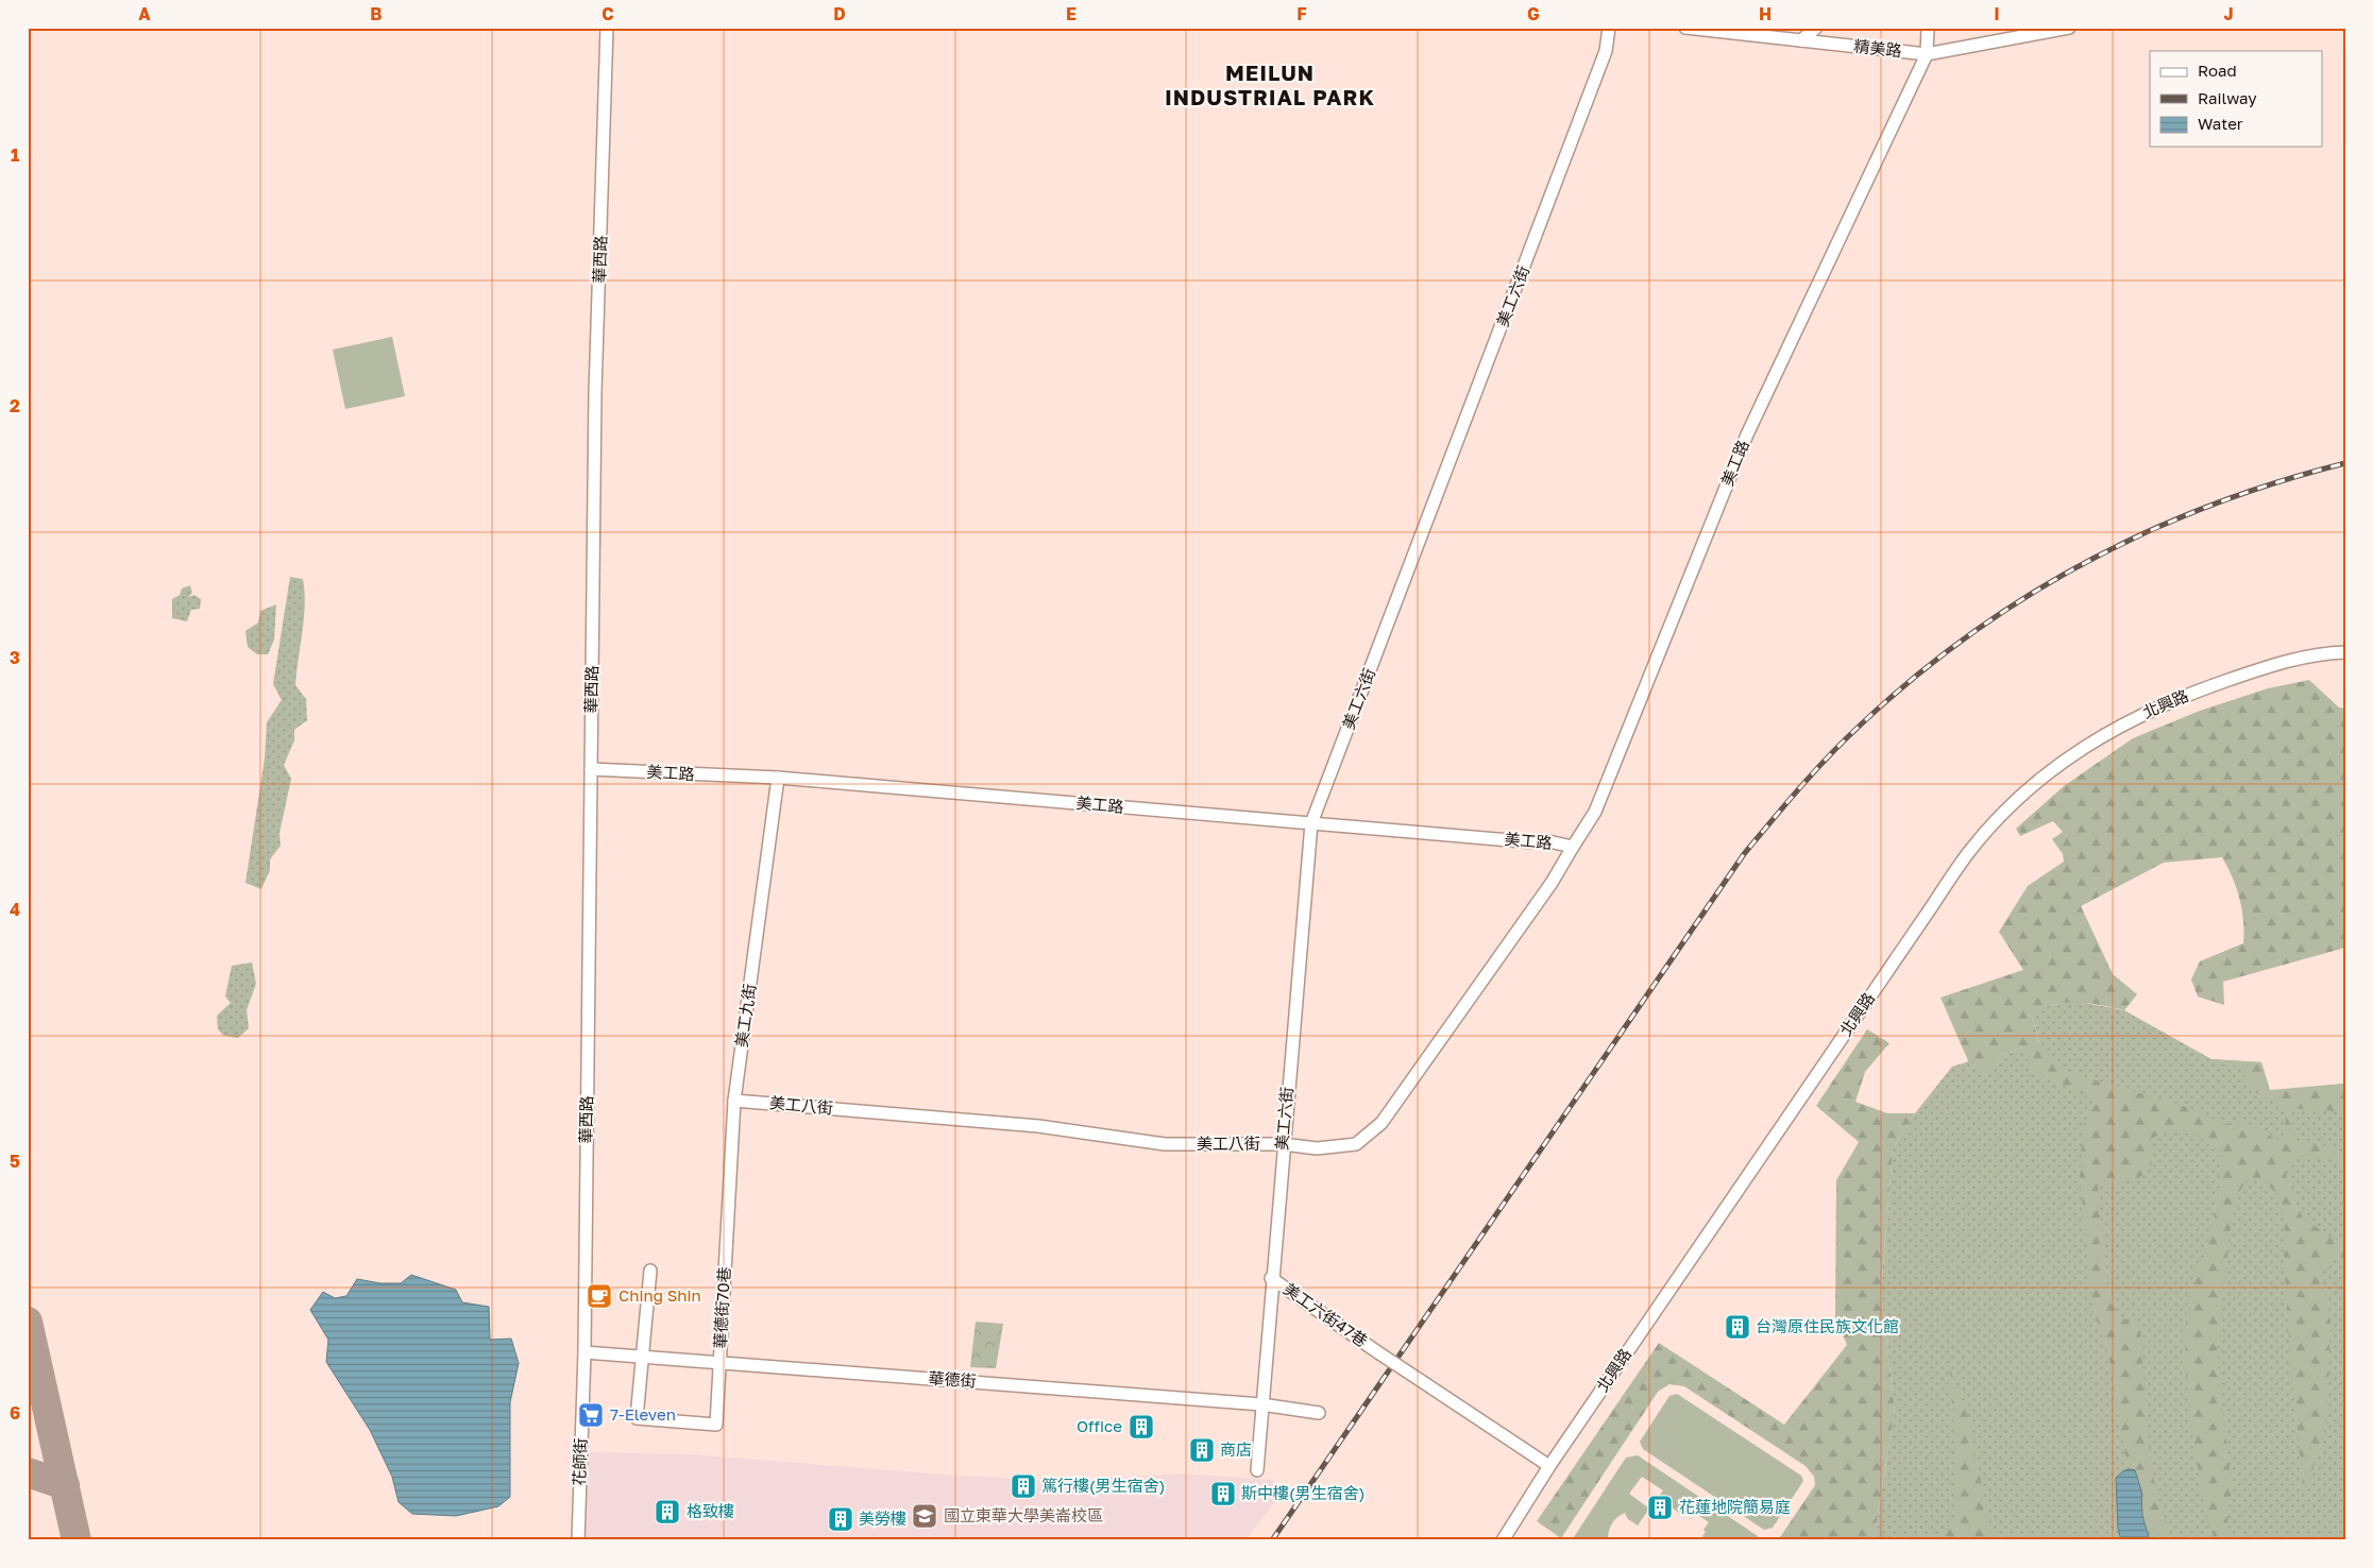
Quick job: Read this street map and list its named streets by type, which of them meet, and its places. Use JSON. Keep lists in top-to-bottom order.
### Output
{
  "streets": {
    "street": [
      "精美路",
      "華西路",
      "美工六街",
      "美工路",
      "北興路",
      "美工九街",
      "美工八街",
      "華德街70巷",
      "美工六街47巷",
      "華德街",
      "花師街"
    ]
  },
  "crossings": [
    ["精美路", "美工路"],
    ["華西路", "美工路"],
    ["華西路", "華德街"],
    ["華西路", "花師街"],
    ["美工六街", "美工路"],
    ["美工六街", "美工八街"],
    ["美工六街", "美工六街47巷"],
    ["美工六街", "華德街"],
    ["美工路", "美工九街"],
    ["美工路", "美工八街"],
    ["北興路", "美工六街47巷"],
    ["美工九街", "美工八街"],
    ["美工九街", "華德街70巷"],
    ["華德街70巷", "華德街"],
    ["華德街", "花師街"]
  ],
  "districts": ["MEILUN INDUSTRIAL PARK"],
  "places": {
    "cafe": ["Ching Shin"],
    "building": [
      "台灣原住民族文化館",
      "Office",
      "商店",
      "篤行樓(男生宿舍)",
      "斯中樓(男生宿舍)",
      "花蓮地院簡易庭",
      "格致樓",
      "美勞樓"
    ],
    "supermarket": ["7-Eleven"],
    "school or university": ["國立東華大學美崙校區"]
  },
  "legend": ["Road", "Railway", "Water"],
  "grid": {
    "columns": [
      "A",
      "B",
      "C",
      "D",
      "E",
      "F",
      "G",
      "H",
      "I",
      "J"
    ],
    "rows": [
      "1",
      "2",
      "3",
      "4",
      "5",
      "6"
    ]
  }
}
